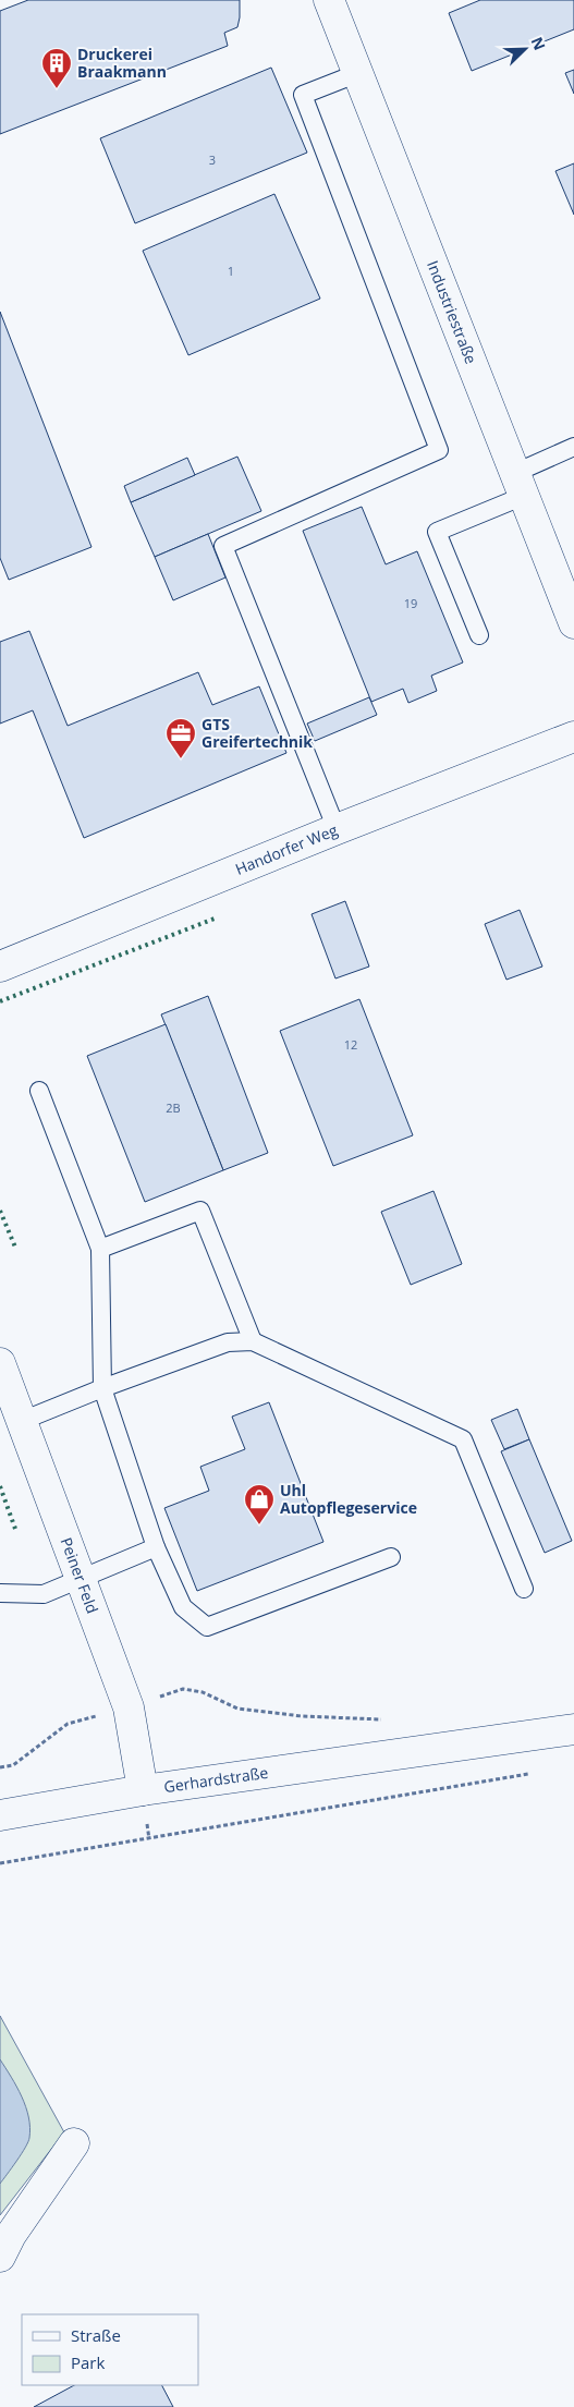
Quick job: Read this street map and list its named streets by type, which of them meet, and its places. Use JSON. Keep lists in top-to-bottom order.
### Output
{
  "streets": {
    "street": [
      "Industriestraße",
      "Handorfer Weg",
      "Peiner Feld",
      "Gerhardstraße"
    ]
  },
  "crossings": [
    ["Peiner Feld", "Gerhardstraße"]
  ],
  "places": {
    "building": ["Druckerei Braakmann"],
    "office": ["GTS Greifertechnik"],
    "shop": ["Uhl Autopflegeservice"]
  },
  "house_numbers": [
    "3",
    "1",
    "19",
    "12",
    "2B"
  ],
  "legend": ["Straße", "Park"],
  "north": "top right"
}
